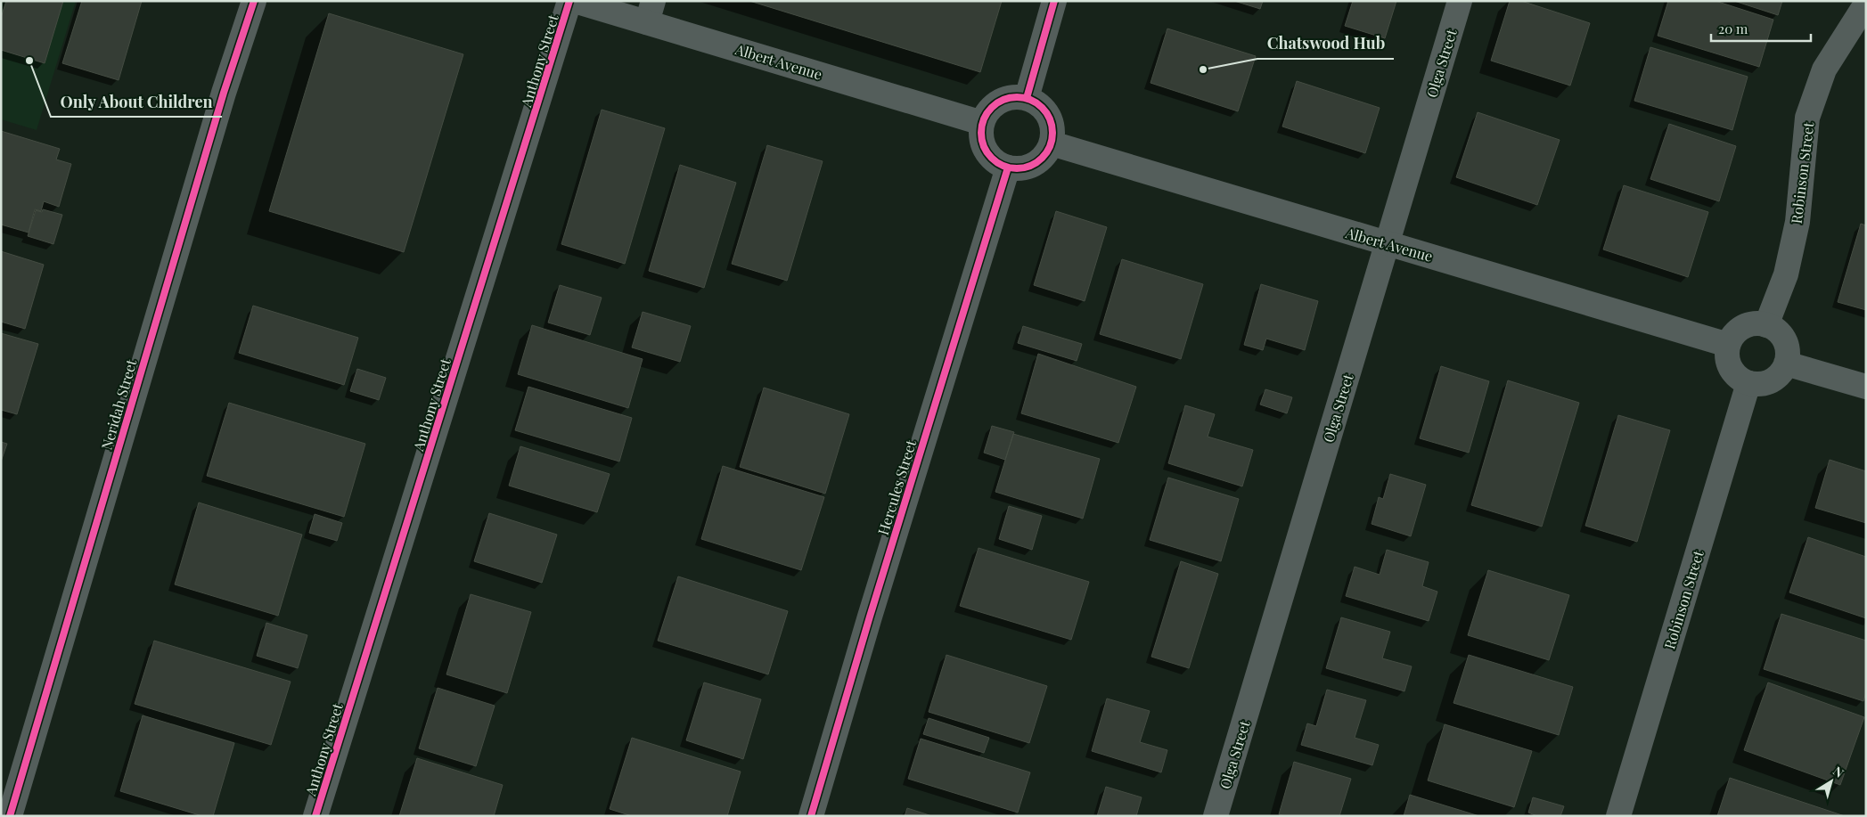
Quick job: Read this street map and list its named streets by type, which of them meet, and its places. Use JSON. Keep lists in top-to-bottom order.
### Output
{
  "streets": {
    "street": [
      "Anthony Street",
      "Albert Avenue",
      "Olga Street",
      "Robinson Street",
      "Neridah Street",
      "Hercules Street"
    ]
  },
  "crossings": [
    ["Albert Avenue", "Olga Street"],
    ["Albert Avenue", "Robinson Street"],
    ["Albert Avenue", "Hercules Street"]
  ],
  "places": ["Only About Children", "Chatswood Hub"],
  "scale_bar": "20 m",
  "north": "top right"
}
